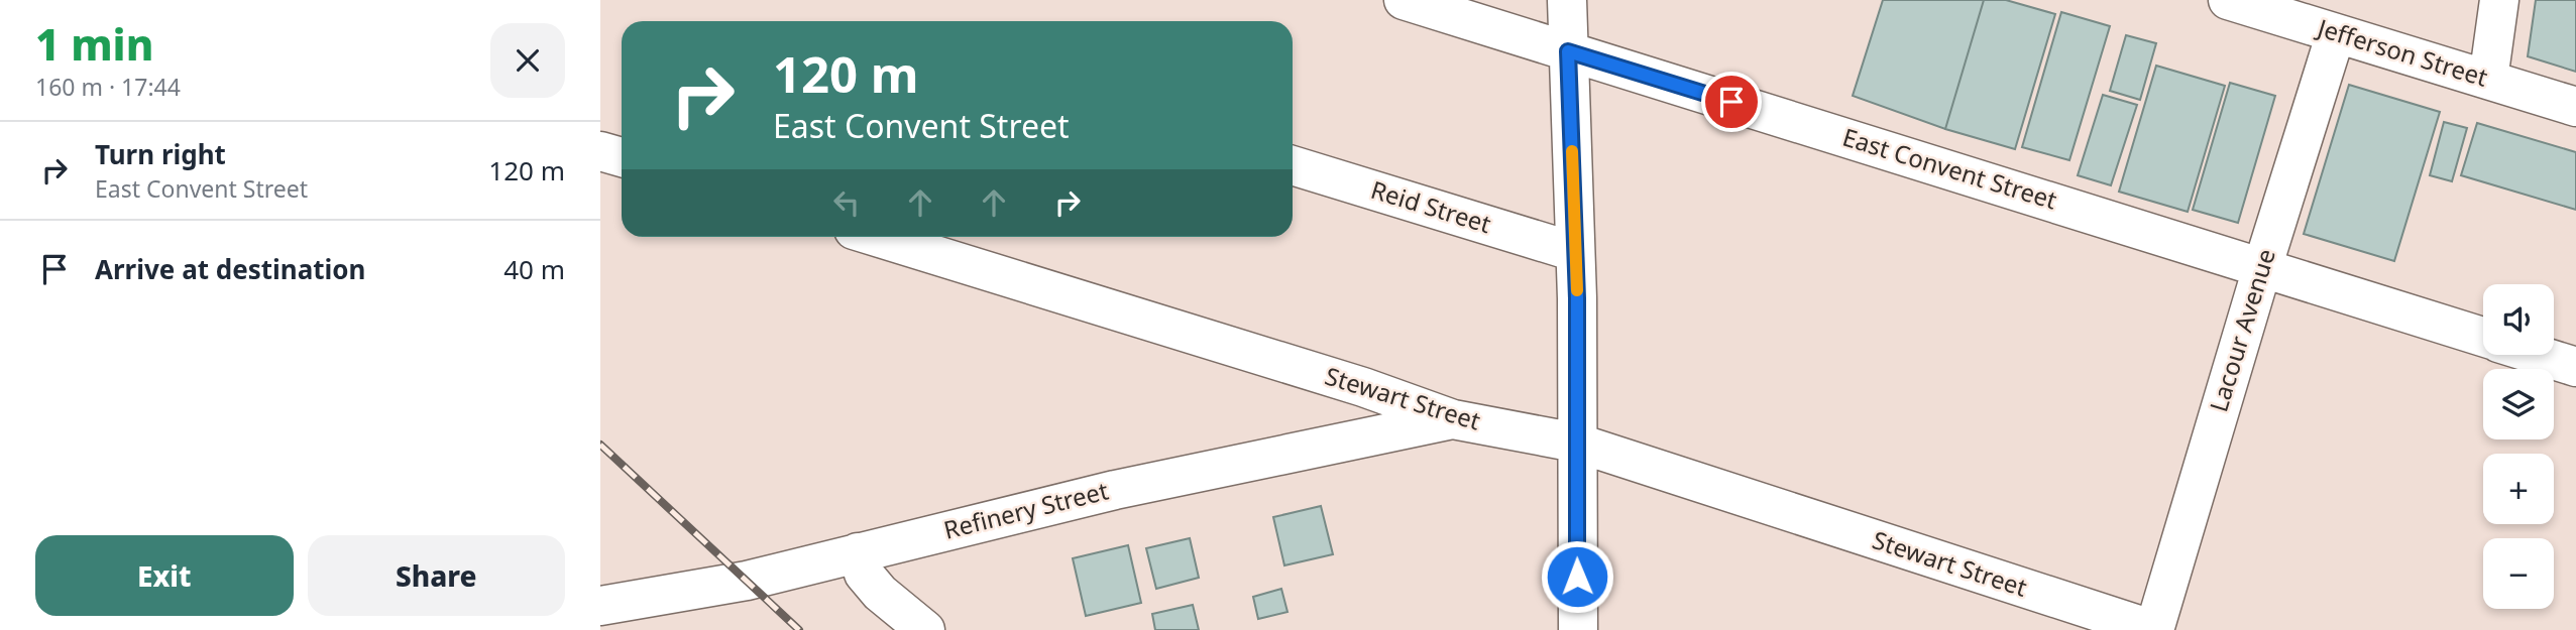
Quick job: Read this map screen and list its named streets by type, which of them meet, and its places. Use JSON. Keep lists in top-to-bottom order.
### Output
{
  "streets": {
    "street": [
      "Jefferson Street",
      "East Convent Street",
      "Reid Street",
      "Lacour Avenue",
      "Stewart Street",
      "Refinery Street"
    ]
  },
  "crossings": [
    ["Jefferson Street", "Lacour Avenue"],
    ["East Convent Street", "Lacour Avenue"],
    ["Lacour Avenue", "Stewart Street"],
    ["Stewart Street", "Refinery Street"]
  ],
  "page": {
    "heading": ["1 min", "160 m · 17:44"],
    "turn": ["120 m", "East Convent Street"],
    "list": [
      {
        "name": "Turn right",
        "note": "East Convent Street",
        "value": "120 m"
      },
      {
        "name": "Arrive at destination",
        "value": "40 m"
      }
    ],
    "map_buttons": ["+", "−"],
    "buttons": ["Exit", "Share"]
  }
}
